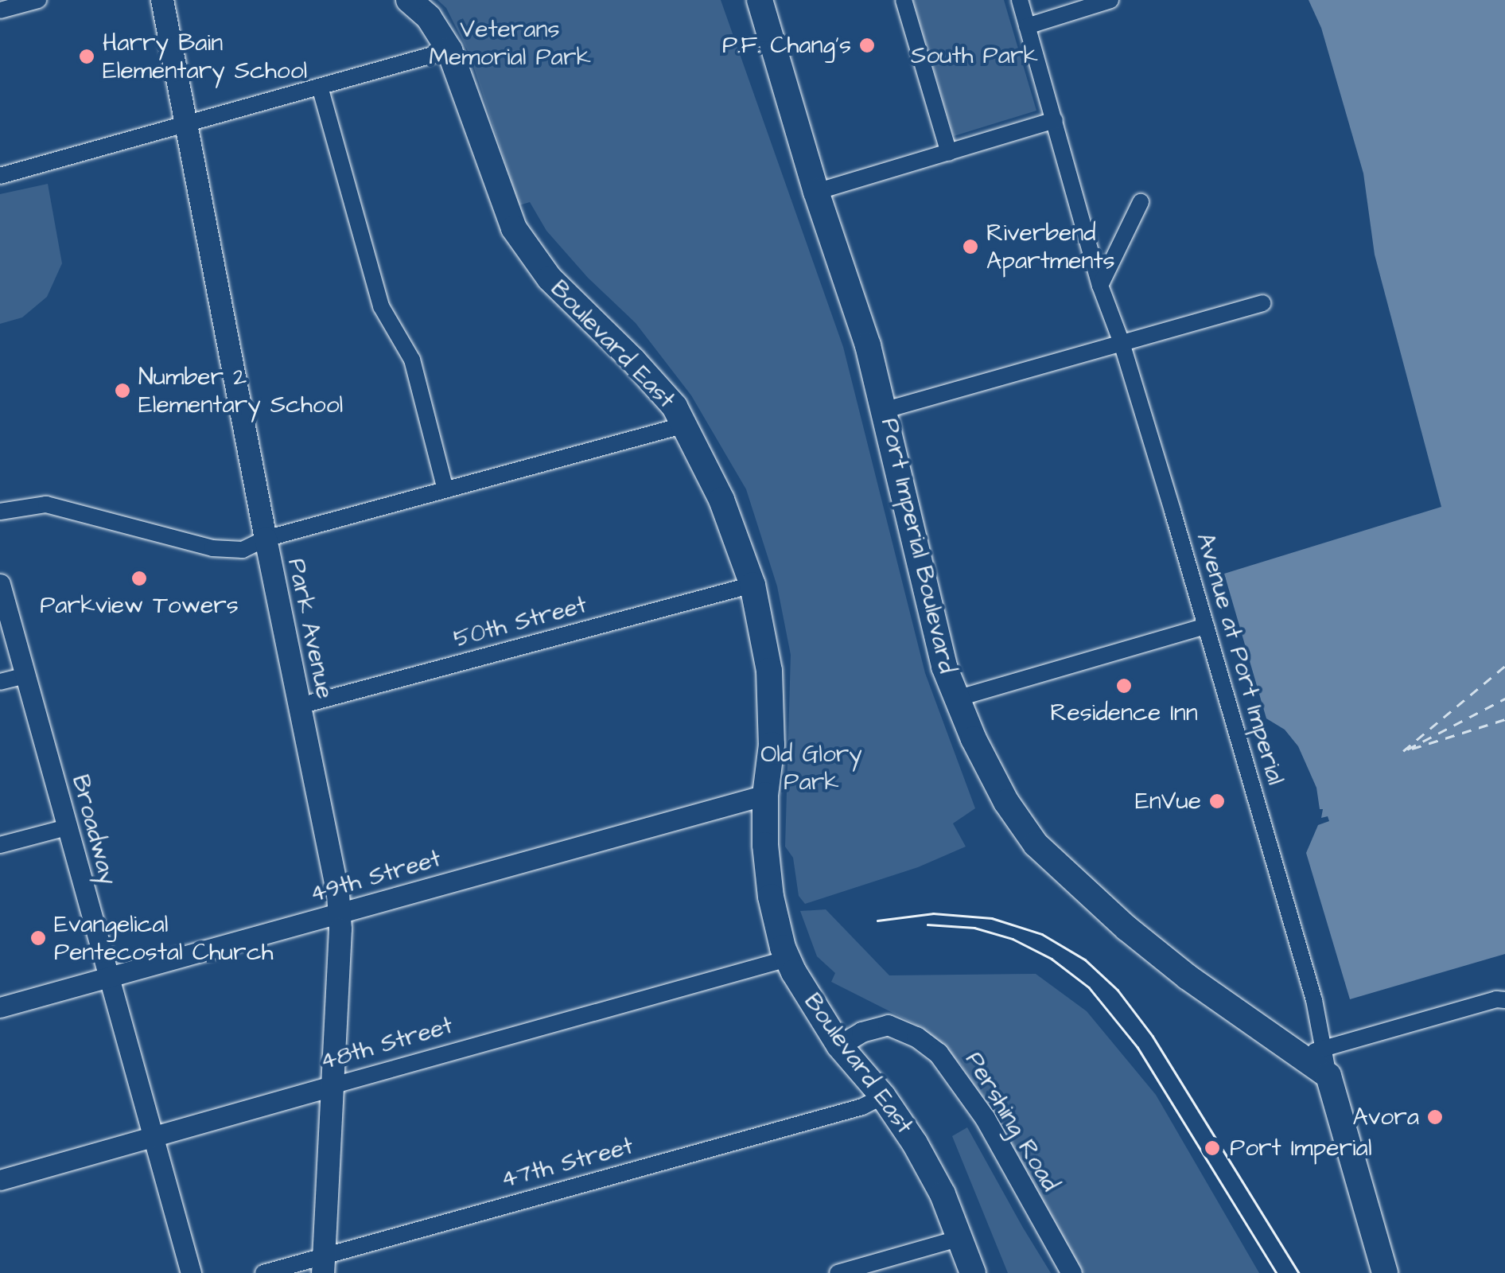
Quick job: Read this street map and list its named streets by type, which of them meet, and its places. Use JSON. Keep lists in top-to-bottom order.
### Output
{
  "streets": {
    "main road": ["Boulevard East", "Port Imperial Boulevard", "Park Avenue"],
    "street": [
      "50th Street",
      "Avenue at Port Imperial",
      "Broadway",
      "49th Street",
      "48th Street",
      "Pershing Road",
      "47th Street"
    ]
  },
  "crossings": [
    ["Boulevard East", "50th Street"],
    ["Boulevard East", "49th Street"],
    ["Boulevard East", "48th Street"],
    ["Boulevard East", "Pershing Road"],
    ["Boulevard East", "47th Street"],
    ["Port Imperial Boulevard", "Avenue at Port Imperial"],
    ["50th Street", "Park Avenue"],
    ["Park Avenue", "49th Street"],
    ["Park Avenue", "48th Street"],
    ["Park Avenue", "47th Street"],
    ["Broadway", "49th Street"],
    ["Broadway", "48th Street"]
  ],
  "parks": ["Veterans Memorial Park", "South Park", "Old Glory Park"],
  "places": [
    "P.F. Chang's",
    "Harry Bain Elementary School",
    "Riverbend Apartments",
    "Number 2 Elementary School",
    "Parkview Towers",
    "Residence Inn",
    "EnVue",
    "Evangelical Pentecostal Church",
    "Avora",
    "Port Imperial"
  ]
}
